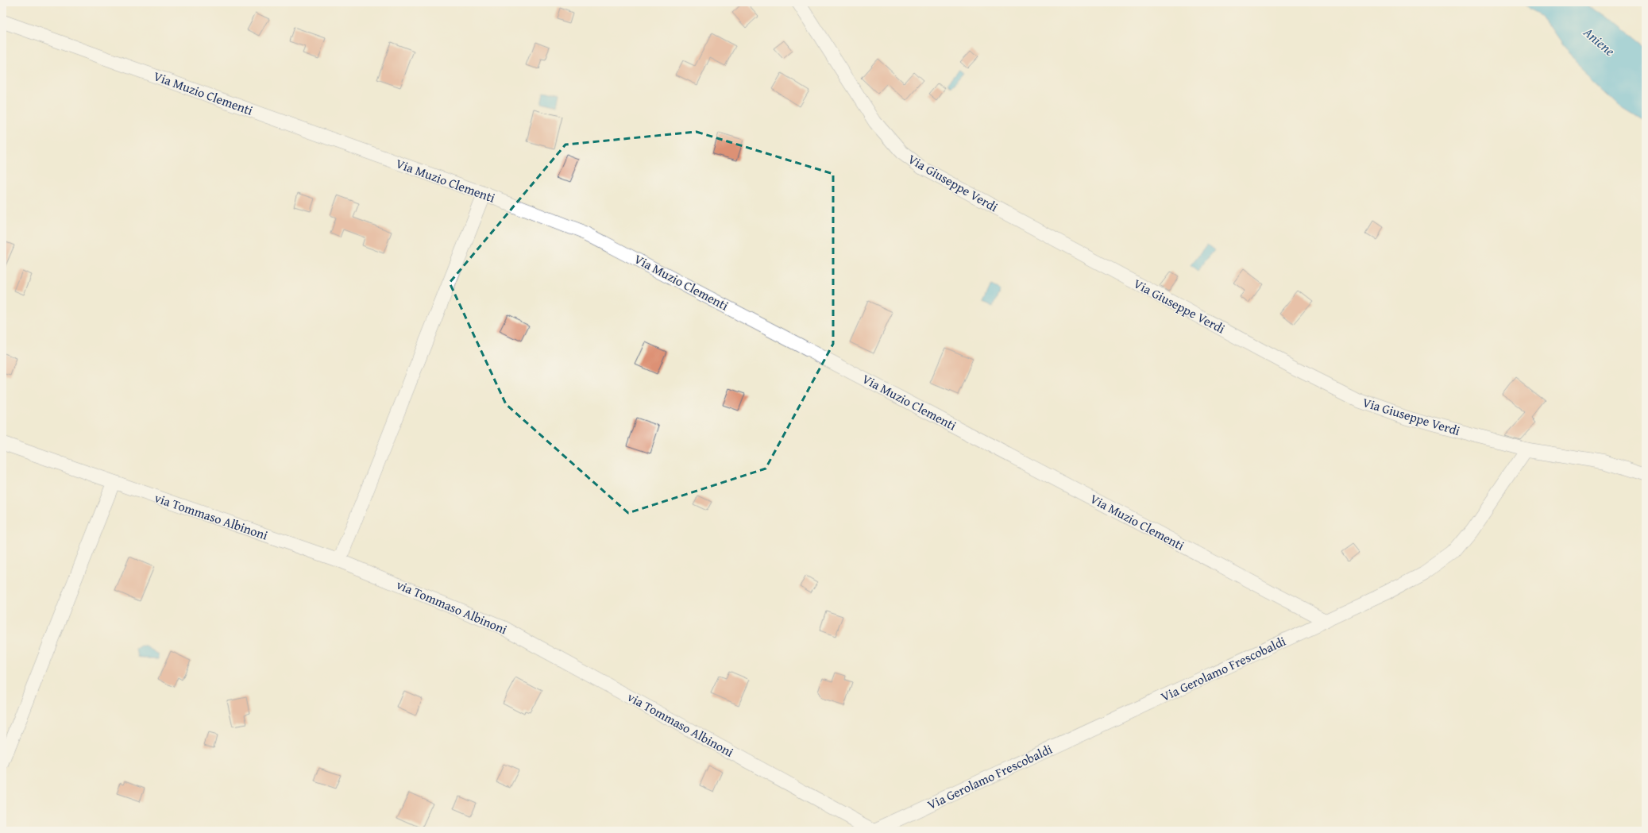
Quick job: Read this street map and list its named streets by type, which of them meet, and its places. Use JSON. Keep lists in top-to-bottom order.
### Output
{
  "streets": {
    "street": [
      "Via Muzio Clementi",
      "Via Giuseppe Verdi",
      "via Tommaso Albinoni",
      "Via Gerolamo Frescobaldi"
    ]
  },
  "crossings": [
    ["Via Muzio Clementi", "Via Gerolamo Frescobaldi"],
    ["Via Giuseppe Verdi", "Via Gerolamo Frescobaldi"],
    ["via Tommaso Albinoni", "Via Gerolamo Frescobaldi"]
  ],
  "water": ["Aniene"]
}
